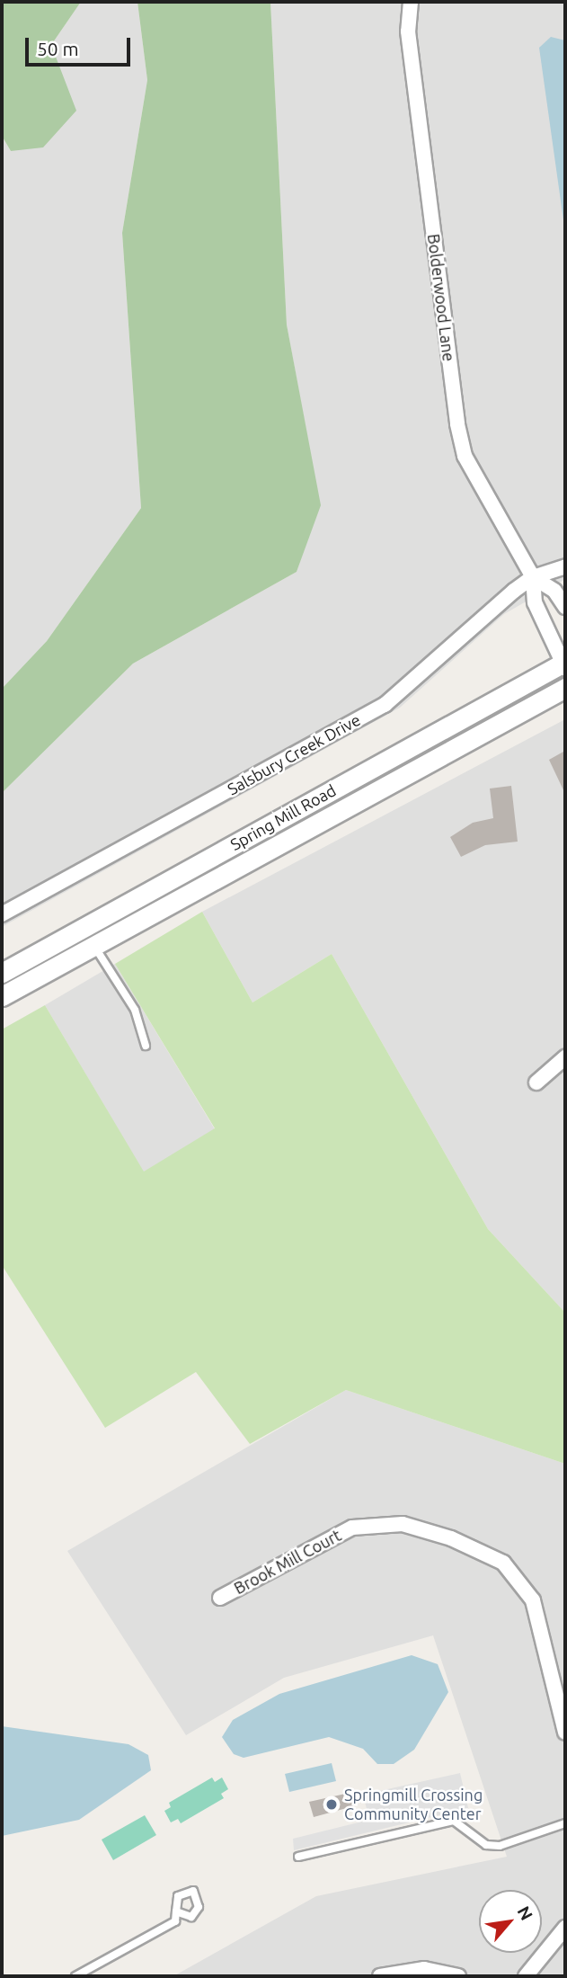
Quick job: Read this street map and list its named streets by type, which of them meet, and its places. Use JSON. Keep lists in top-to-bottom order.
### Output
{
  "streets": {
    "street": [
      "Bolderwood Lane",
      "Salsbury Creek Drive",
      "Spring Mill Road",
      "Brook Mill Court"
    ]
  },
  "crossings": [
    ["Bolderwood Lane", "Salsbury Creek Drive"],
    ["Bolderwood Lane", "Spring Mill Road"]
  ],
  "places": ["Springmill Crossing Community Center"],
  "scale_bar": "50 m",
  "north": "top right"
}
